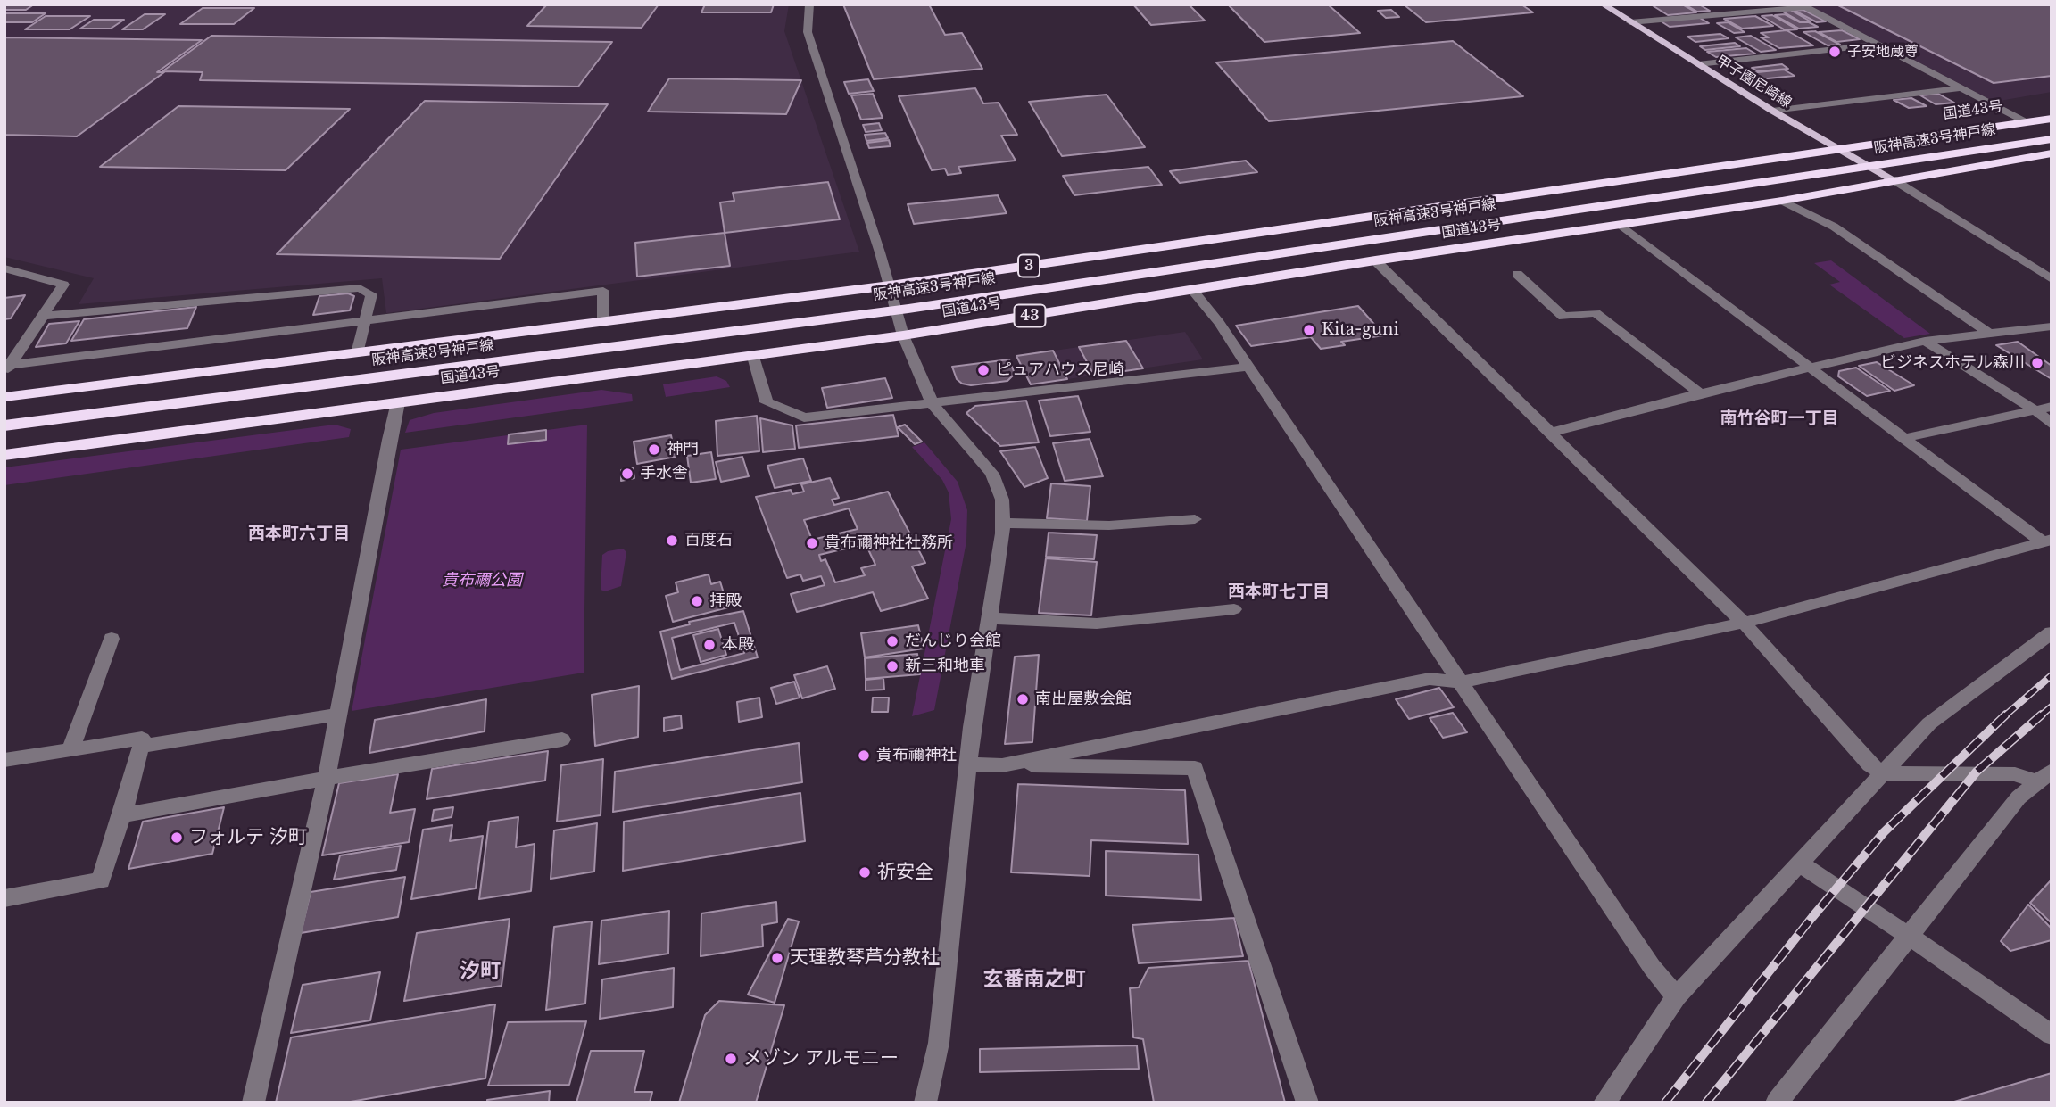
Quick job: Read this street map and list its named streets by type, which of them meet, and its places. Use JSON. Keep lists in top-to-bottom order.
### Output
{
  "streets": {
    "highway": [
      "国道43号",
      "阪神高速3号神戸線",
      "3",
      "43"
    ],
    "main road": ["甲子園尼崎線"]
  },
  "crossings": [
    ["甲子園尼崎線", "国道43号"],
    ["国道43号", "阪神高速3号神戸線"]
  ],
  "districts": [
    "南竹谷町一丁目",
    "西本町六丁目",
    "西本町七丁目",
    "汐町",
    "玄番南之町"
  ],
  "parks": ["貴布禰公園"],
  "places": [
    "子安地蔵尊",
    "Kita-guni",
    "ビジネスホテル森川",
    "ピュアハウス尼崎",
    "神門",
    "手水舎",
    "百度石",
    "貴布禰神社社務所",
    "拝殿",
    "だんじり会館",
    "本殿",
    "新三和地車",
    "南出屋敷会館",
    "貴布禰神社",
    "フォルテ 汐町",
    "祈安全",
    "天理教琴芦分教社",
    "メゾン アルモニー"
  ]
}
